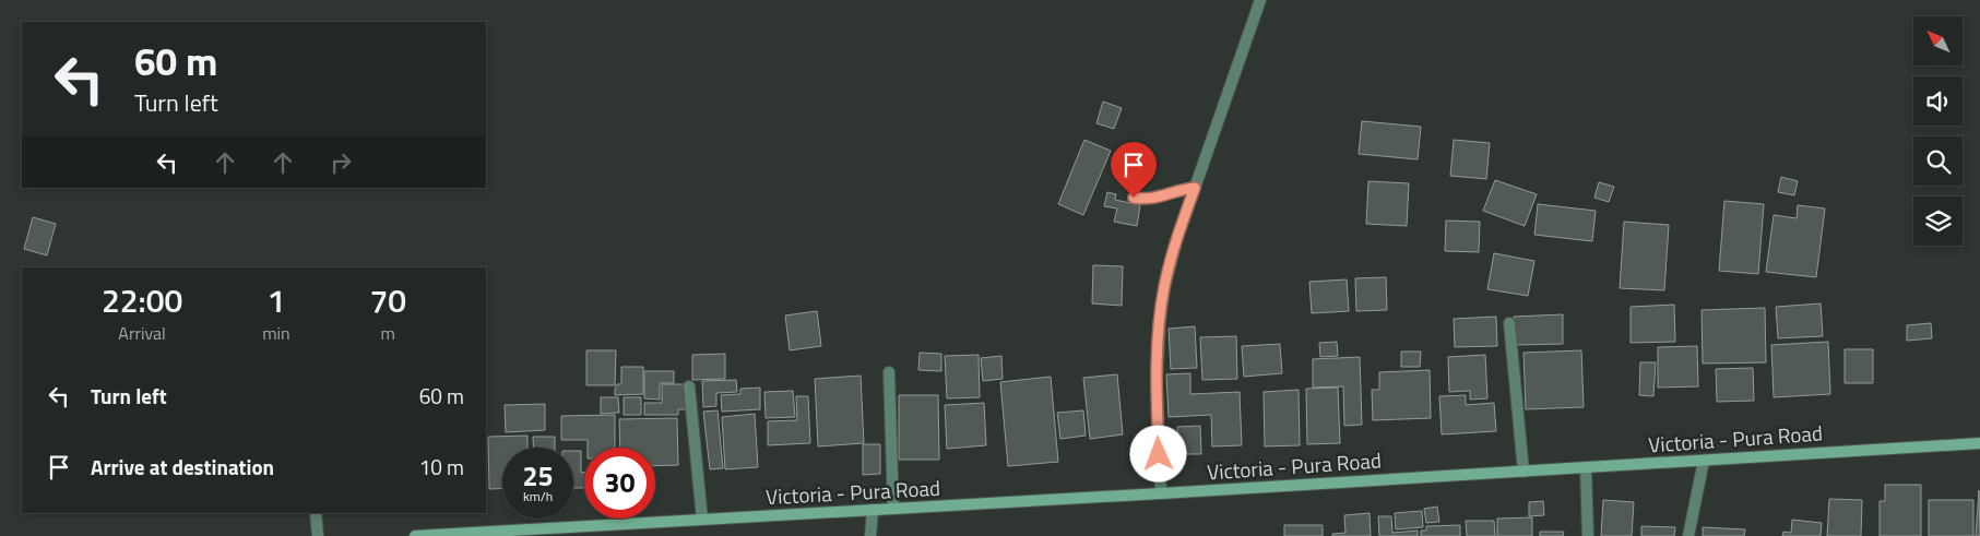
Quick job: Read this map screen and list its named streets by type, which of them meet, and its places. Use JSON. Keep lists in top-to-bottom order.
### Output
{
  "streets": {
    "main road": ["Victoria - Pura Road"]
  },
  "north": "top left",
  "page": {
    "turn": ["60 m", "Turn left"],
    "eta": [
      "22:00",
      "Arrival",
      "1",
      "min",
      "70",
      "m"
    ],
    "list": [
      {
        "name": "Turn left",
        "value": "60 m"
      },
      {
        "name": "Arrive at destination",
        "value": "10 m"
      }
    ],
    "speed": "25 km/h",
    "limit": "30"
  }
}
